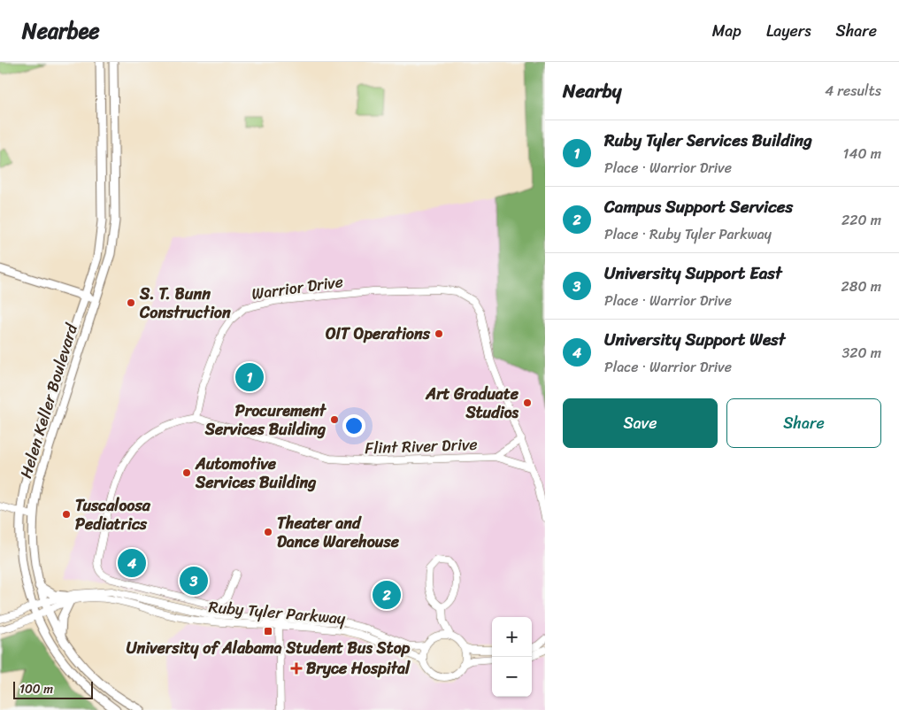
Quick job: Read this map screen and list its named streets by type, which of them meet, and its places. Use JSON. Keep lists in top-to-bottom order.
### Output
{
  "streets": {
    "street": [
      "Warrior Drive",
      "Helen Keller Boulevard",
      "Flint River Drive",
      "Ruby Tyler Parkway"
    ]
  },
  "crossings": [
    ["Warrior Drive", "Flint River Drive"],
    ["Helen Keller Boulevard", "Ruby Tyler Parkway"]
  ],
  "places": {
    "other": [
      "S. T. Bunn Construction",
      "OIT Operations",
      "Art Graduate Studios",
      "Procurement Services Building",
      "Automotive Services Building",
      "Tuscaloosa Pediatrics",
      "Theater and Dance Warehouse"
    ],
    "transit": ["University of Alabama Student Bus Stop"],
    "health": ["Bryce Hospital"]
  },
  "scale_bar": "100 m",
  "page": {
    "header": "Nearbee",
    "nav": ["Map", "Layers", "Share"],
    "heading": ["Nearby", "4 results"],
    "list": [
      {
        "mark": "1",
        "name": "Ruby Tyler Services Building",
        "note": "Place · Warrior Drive",
        "value": "140 m"
      },
      {
        "mark": "2",
        "name": "Campus Support Services",
        "note": "Place · Ruby Tyler Parkway",
        "value": "220 m"
      },
      {
        "mark": "3",
        "name": "University Support East",
        "note": "Place · Warrior Drive",
        "value": "280 m"
      },
      {
        "mark": "4",
        "name": "University Support West",
        "note": "Place · Warrior Drive",
        "value": "320 m"
      }
    ],
    "pins": [
      "1",
      "4",
      "3",
      "2"
    ],
    "buttons": ["Save", "Share"],
    "map_buttons": ["+", "−"],
    "scale": "100 m"
  }
}
